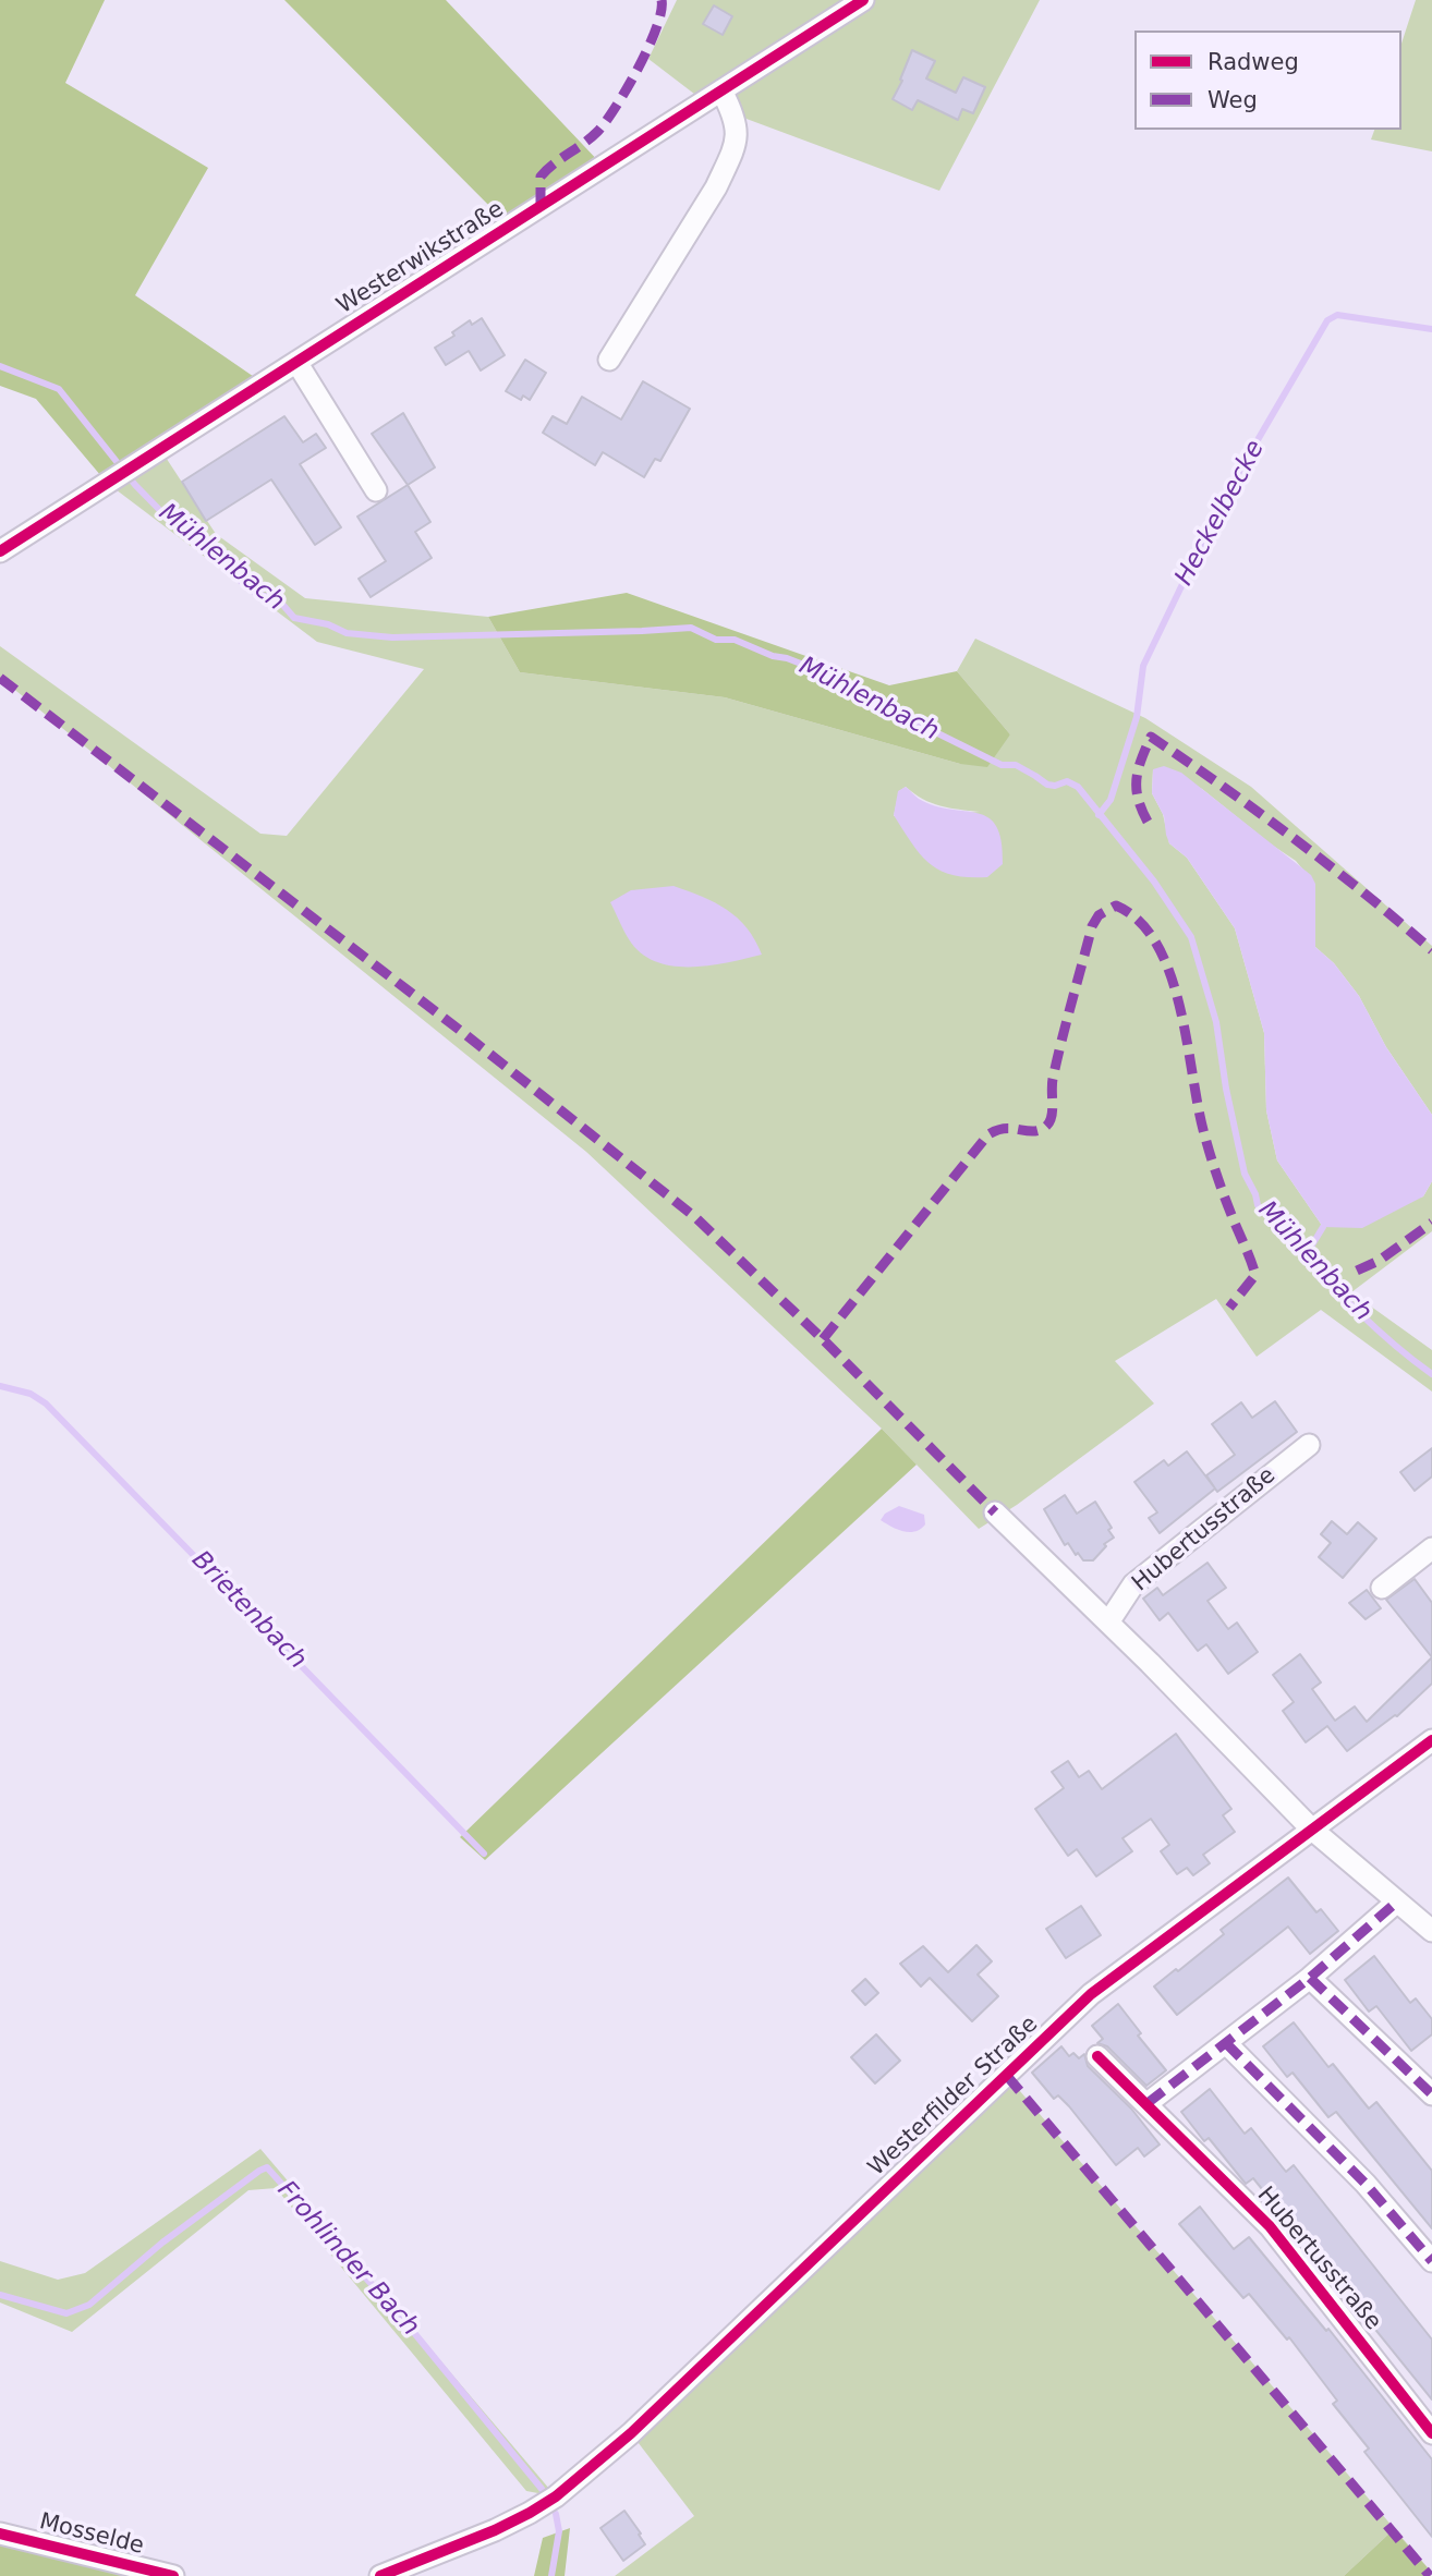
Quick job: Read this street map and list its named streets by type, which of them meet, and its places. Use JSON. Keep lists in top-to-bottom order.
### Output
{
  "streets": {
    "street": [
      "Westerwikstraße",
      "Hubertusstraße",
      "Westerfilder Straße",
      "Mosselde"
    ]
  },
  "water": [
    "Heckelbecke",
    "Mühlenbach",
    "Brietenbach",
    "Frohlinder Bach"
  ],
  "legend": ["Radweg", "Weg"]
}
